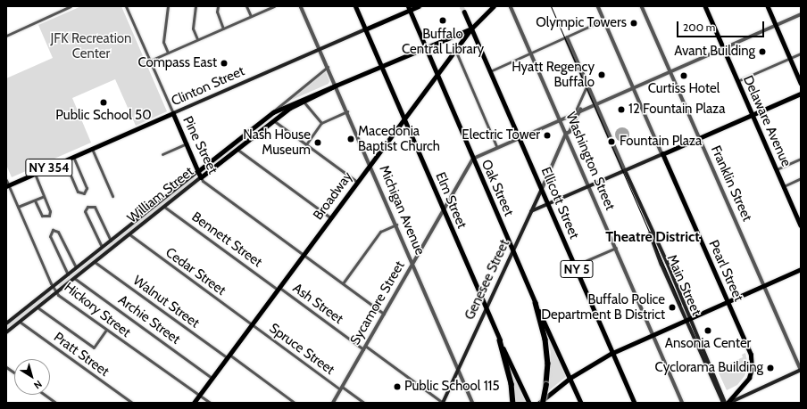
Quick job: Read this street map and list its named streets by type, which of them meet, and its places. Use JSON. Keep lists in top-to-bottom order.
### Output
{
  "streets": {
    "highway": ["Oak Street", "Elm Street"],
    "main road": [
      "Clinton Street",
      "Delaware Avenue",
      "Pine Street",
      "NY 354",
      "William Street",
      "Broadway",
      "Ellicott Street",
      "NY 5",
      "Pearl Street",
      "Genesee Street",
      "Main Street"
    ],
    "street": [
      "Washington Street",
      "Franklin Street",
      "Michigan Avenue",
      "Bennett Street",
      "Cedar Street",
      "Walnut Street",
      "Sycamore Street",
      "Ash Street",
      "Hickory Street",
      "Archie Street",
      "Spruce Street",
      "Pratt Street"
    ]
  },
  "crossings": [
    ["Clinton Street", "Pine Street"],
    ["Clinton Street", "Oak Street"],
    ["Clinton Street", "Elm Street"],
    ["Clinton Street", "Michigan Avenue"],
    ["Clinton Street", "Hickory Street"],
    ["Pine Street", "William Street"],
    ["Pine Street", "Broadway"],
    ["Pine Street", "Sycamore Street"],
    ["Washington Street", "Genesee Street"],
    ["Oak Street", "William Street"],
    ["Oak Street", "Broadway"],
    ["Oak Street", "Genesee Street"],
    ["Oak Street", "Sycamore Street"],
    ["William Street", "Broadway"],
    ["William Street", "Elm Street"],
    ["William Street", "Ellicott Street"],
    ["William Street", "Michigan Avenue"],
    ["William Street", "Bennett Street"],
    ["William Street", "Cedar Street"],
    ["William Street", "Walnut Street"],
    ["William Street", "Hickory Street"],
    ["William Street", "Archie Street"],
    ["William Street", "Pratt Street"],
    ["Broadway", "Elm Street"],
    ["Broadway", "Ellicott Street"],
    ["Broadway", "Michigan Avenue"],
    ["Broadway", "Bennett Street"],
    ["Broadway", "Cedar Street"],
    ["Broadway", "Walnut Street"],
    ["Broadway", "Ash Street"],
    ["Broadway", "Hickory Street"],
    ["Broadway", "Archie Street"],
    ["Broadway", "Spruce Street"],
    ["Elm Street", "Genesee Street"],
    ["Elm Street", "Sycamore Street"],
    ["Ellicott Street", "Genesee Street"],
    ["Michigan Avenue", "Genesee Street"],
    ["Michigan Avenue", "Sycamore Street"],
    ["Bennett Street", "Ash Street"],
    ["Cedar Street", "Spruce Street"],
    ["Genesee Street", "Ash Street"],
    ["Sycamore Street", "Ash Street"],
    ["Sycamore Street", "Spruce Street"]
  ],
  "districts": ["Theatre District"],
  "parks": ["JFK Recreation Center"],
  "places": [
    "Buffalo Central Library",
    "Olympic Towers",
    "Avant Building",
    "Compass East",
    "Hyatt Regency Buffalo",
    "Curtiss Hotel",
    "Public School 50",
    "12 Fountain Plaza",
    "Electric Tower",
    "Macedonia Baptist Church",
    "Fountain Plaza",
    "Nash House Museum",
    "Buffalo Police Department B District",
    "Ansonia Center",
    "Cyclorama Building",
    "Public School 115"
  ],
  "scale_bar": "200 m",
  "north": "bottom right"
}
